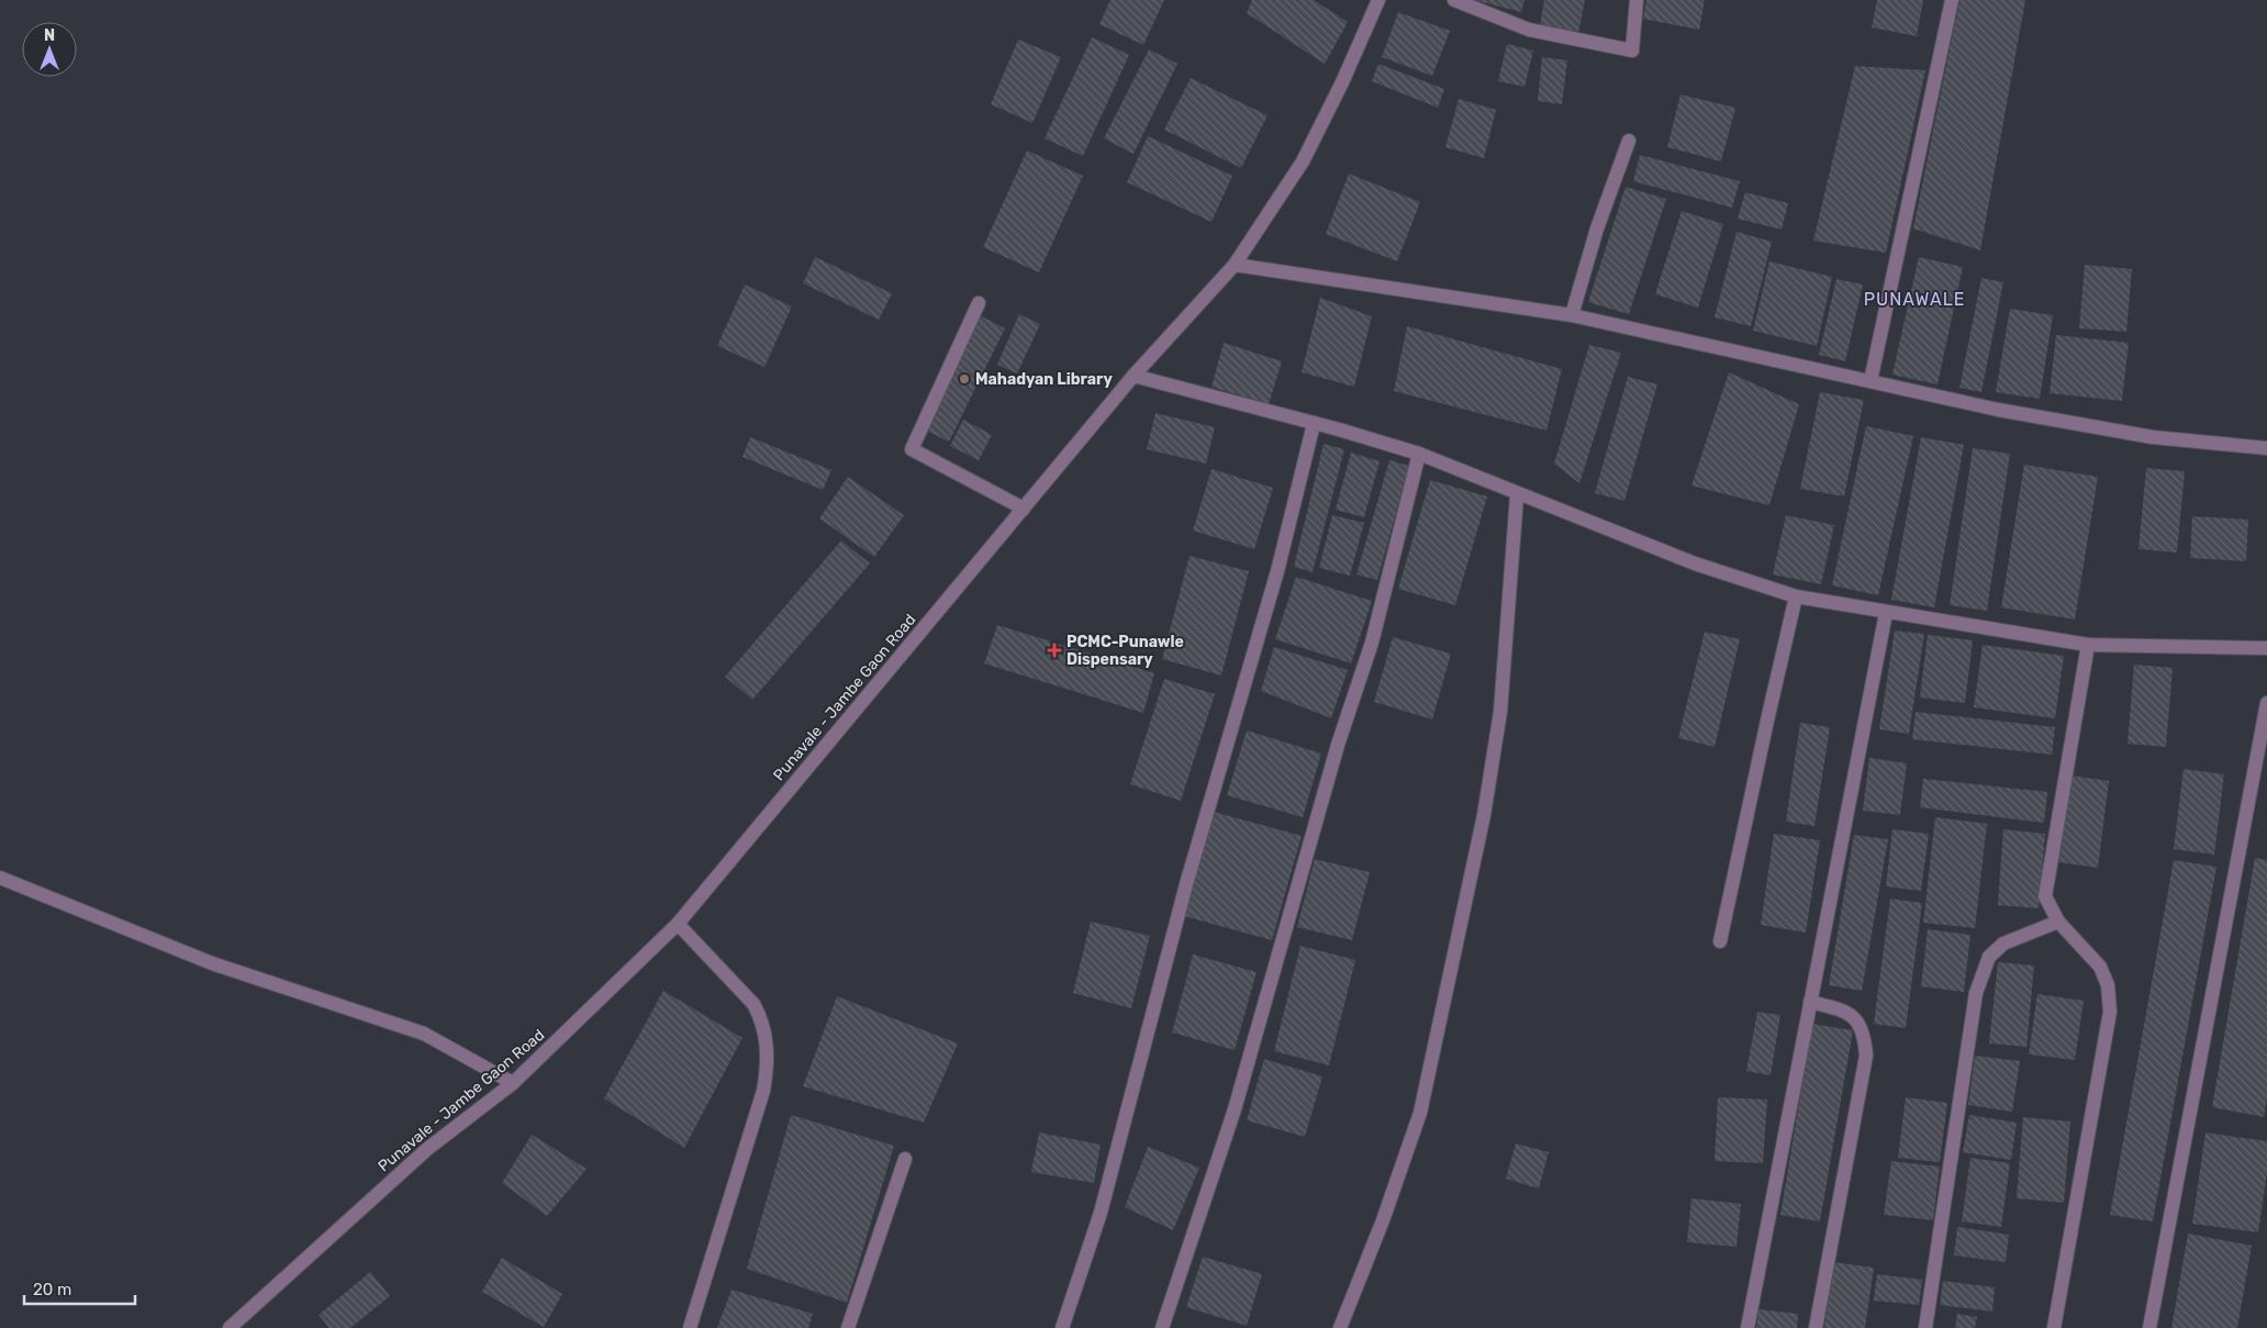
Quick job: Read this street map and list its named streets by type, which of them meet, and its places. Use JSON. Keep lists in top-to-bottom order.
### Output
{
  "streets": {
    "street": ["Punavale - Jambe Gaon Road"]
  },
  "districts": ["PUNAWALE"],
  "places": {
    "other": ["Mahadyan Library"],
    "health": ["PCMC-Punawle Dispensary"]
  },
  "scale_bar": "20 m",
  "north": "top"
}
